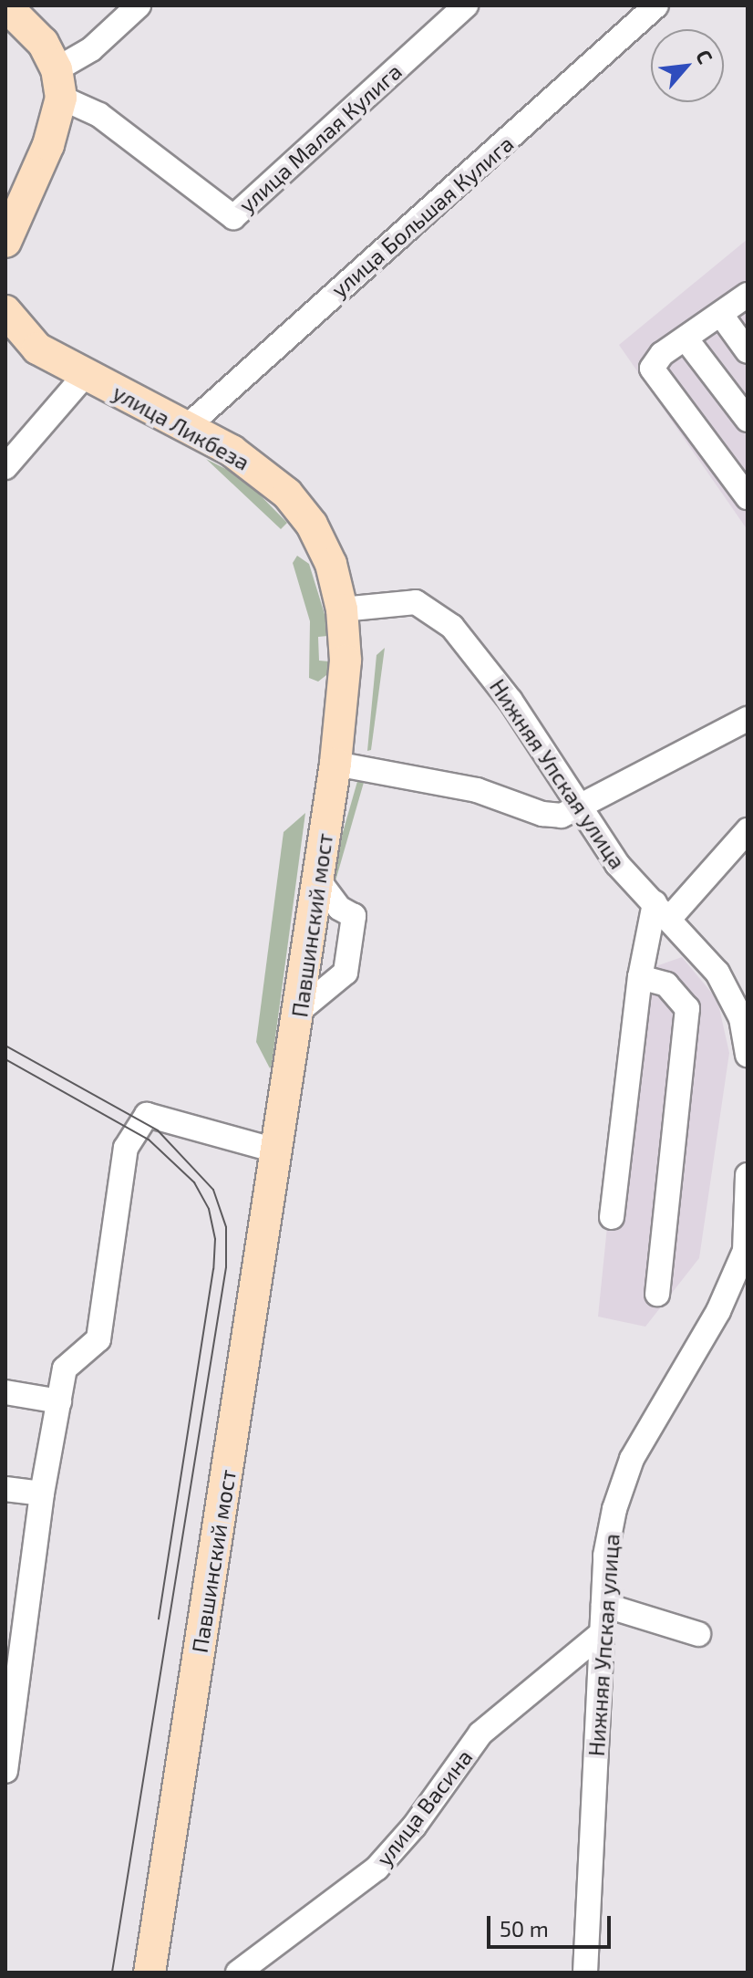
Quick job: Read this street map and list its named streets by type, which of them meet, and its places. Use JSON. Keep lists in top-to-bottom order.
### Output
{
  "streets": {
    "main road": ["улица Ликбеза", "Павшинский мост"],
    "street": [
      "улица Малая Кулига",
      "улица Большая Кулига",
      "Нижняя Упская улица",
      "улица Васина"
    ]
  },
  "crossings": [
    ["улица Большая Кулига", "улица Ликбеза"],
    ["улица Ликбеза", "Нижняя Упская улица"],
    ["улица Ликбеза", "Павшинский мост"],
    ["Нижняя Упская улица", "улица Васина"]
  ],
  "scale_bar": "50 m",
  "north": "top right"
}
